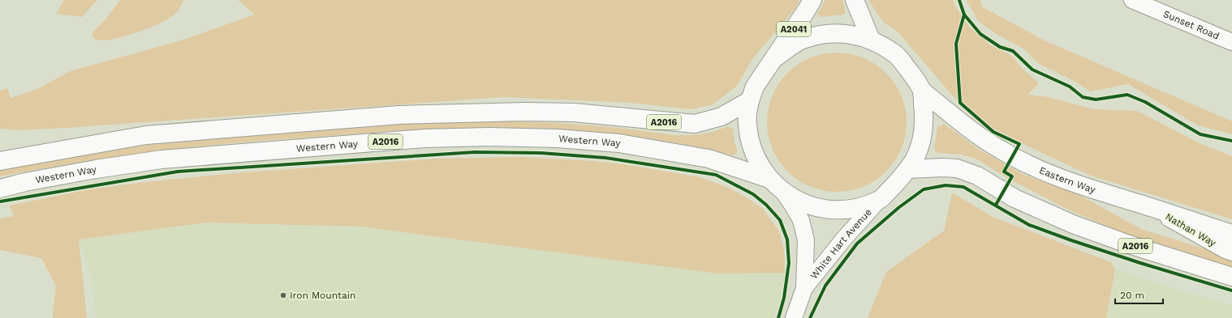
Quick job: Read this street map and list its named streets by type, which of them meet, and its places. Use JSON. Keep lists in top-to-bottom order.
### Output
{
  "streets": {
    "main road": [
      "A2041",
      "A2016",
      "Western Way",
      "Eastern Way",
      "Nathan Way"
    ],
    "street": ["Sunset Road", "White Hart Avenue"]
  },
  "crossings": [
    ["Eastern Way", "Nathan Way"]
  ],
  "places": ["Iron Mountain"],
  "scale_bar": "20 m"
}
